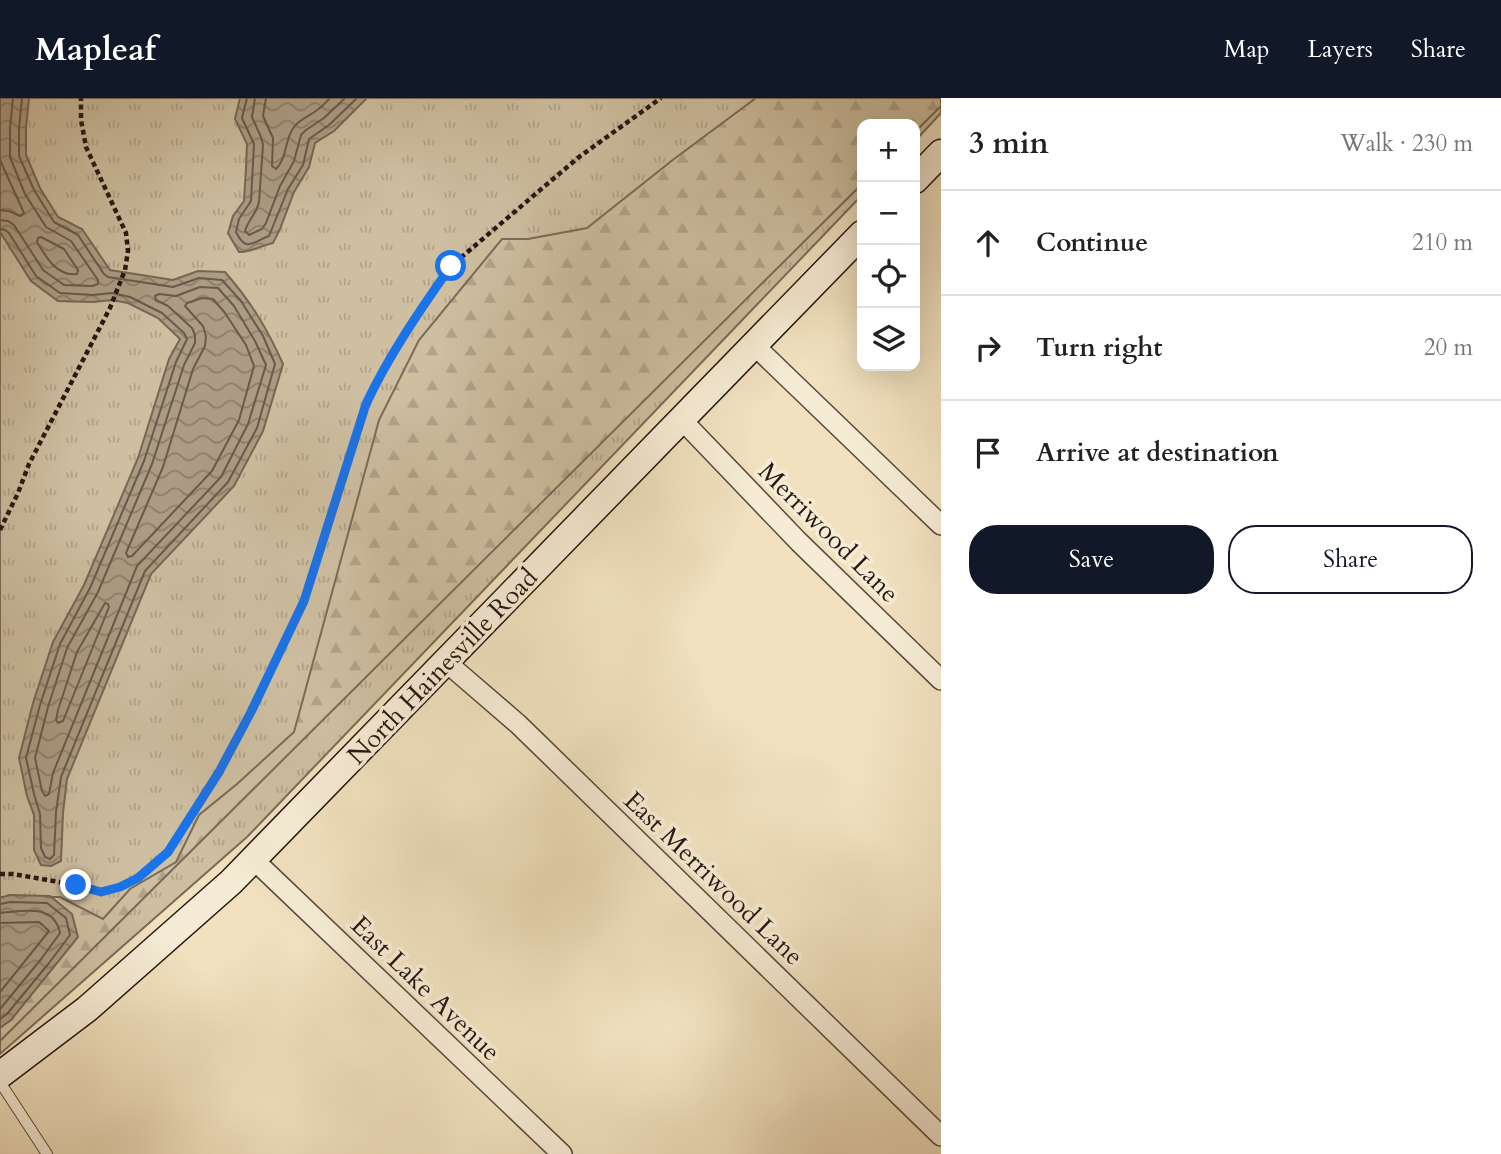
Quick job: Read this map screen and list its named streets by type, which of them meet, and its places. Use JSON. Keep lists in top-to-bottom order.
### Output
{
  "streets": {
    "main road": ["North Hainesville Road"],
    "street": ["Merriwood Lane", "East Merriwood Lane", "East Lake Avenue"]
  },
  "crossings": [
    ["Merriwood Lane", "North Hainesville Road"],
    ["North Hainesville Road", "East Merriwood Lane"],
    ["North Hainesville Road", "East Lake Avenue"]
  ],
  "page": {
    "header": "Mapleaf",
    "nav": ["Map", "Layers", "Share"],
    "heading": ["3 min", "Walk · 230 m"],
    "map_buttons": ["+", "−"],
    "list": [
      ["Continue", "210 m"],
      ["Turn right", "20 m"],
      "Arrive at destination"
    ],
    "buttons": ["Save", "Share"]
  }
}
